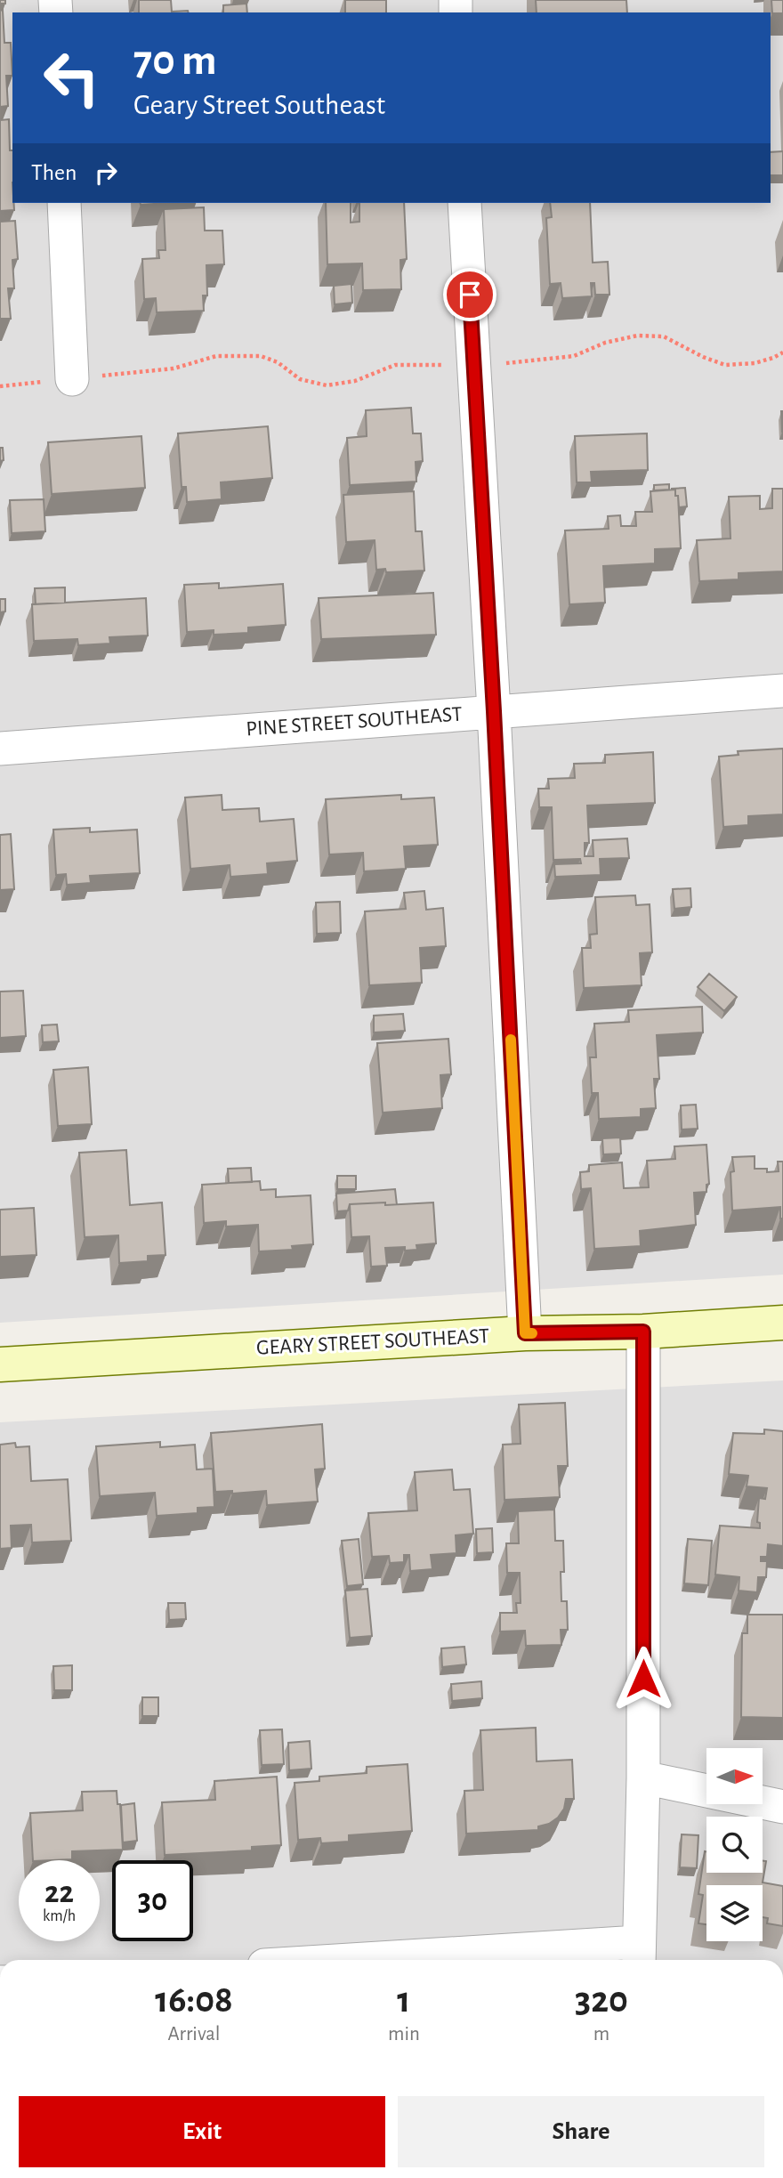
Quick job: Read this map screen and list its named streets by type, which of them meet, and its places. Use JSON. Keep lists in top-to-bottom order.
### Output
{
  "streets": {
    "main road": ["GEARY STREET SOUTHEAST"],
    "street": ["PINE STREET SOUTHEAST"]
  },
  "north": "right",
  "page": {
    "turn": ["70 m", "Geary Street Southeast"],
    "then": "Then",
    "speed": "22 km/h",
    "limit": "30",
    "eta": [
      "16:08",
      "Arrival",
      "1",
      "min",
      "320",
      "m"
    ],
    "buttons": ["Exit", "Share"]
  }
}
